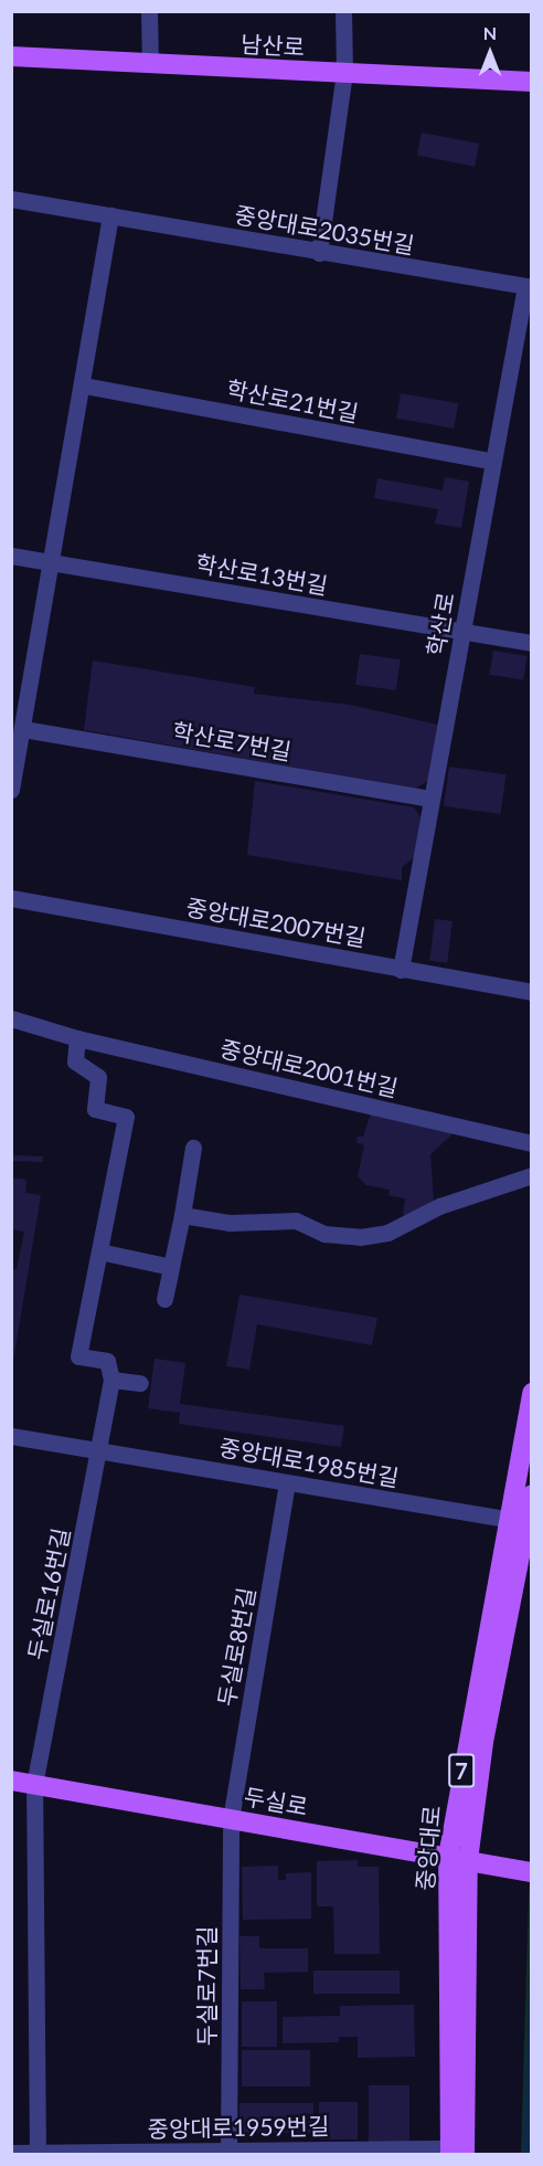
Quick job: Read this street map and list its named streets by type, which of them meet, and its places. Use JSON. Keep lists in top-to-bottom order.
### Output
{
  "streets": {
    "main road": [
      "남산로",
      "7",
      "두실로",
      "중앙대로"
    ],
    "street": [
      "중앙대로2035번길",
      "학산로21번길",
      "학산로13번길",
      "학산로",
      "학산로7번길",
      "중앙대로2007번길",
      "중앙대로2001번길",
      "중앙대로1985번길",
      "두실로16번길",
      "두실로8번길",
      "두실로7번길",
      "중앙대로1959번길"
    ]
  },
  "crossings": [
    ["중앙대로2035번길", "학산로"],
    ["학산로21번길", "학산로"],
    ["학산로13번길", "학산로"],
    ["학산로", "학산로7번길"],
    ["학산로", "중앙대로2007번길"],
    ["중앙대로1985번길", "두실로16번길"],
    ["중앙대로1985번길", "두실로8번길"],
    ["중앙대로1985번길", "중앙대로"],
    ["두실로16번길", "두실로"],
    ["두실로16번길", "중앙대로1959번길"],
    ["두실로8번길", "두실로"],
    ["두실로8번길", "두실로7번길"],
    ["두실로", "중앙대로"],
    ["두실로", "두실로7번길"],
    ["중앙대로", "중앙대로1959번길"],
    ["두실로7번길", "중앙대로1959번길"]
  ],
  "north": "top"
}
